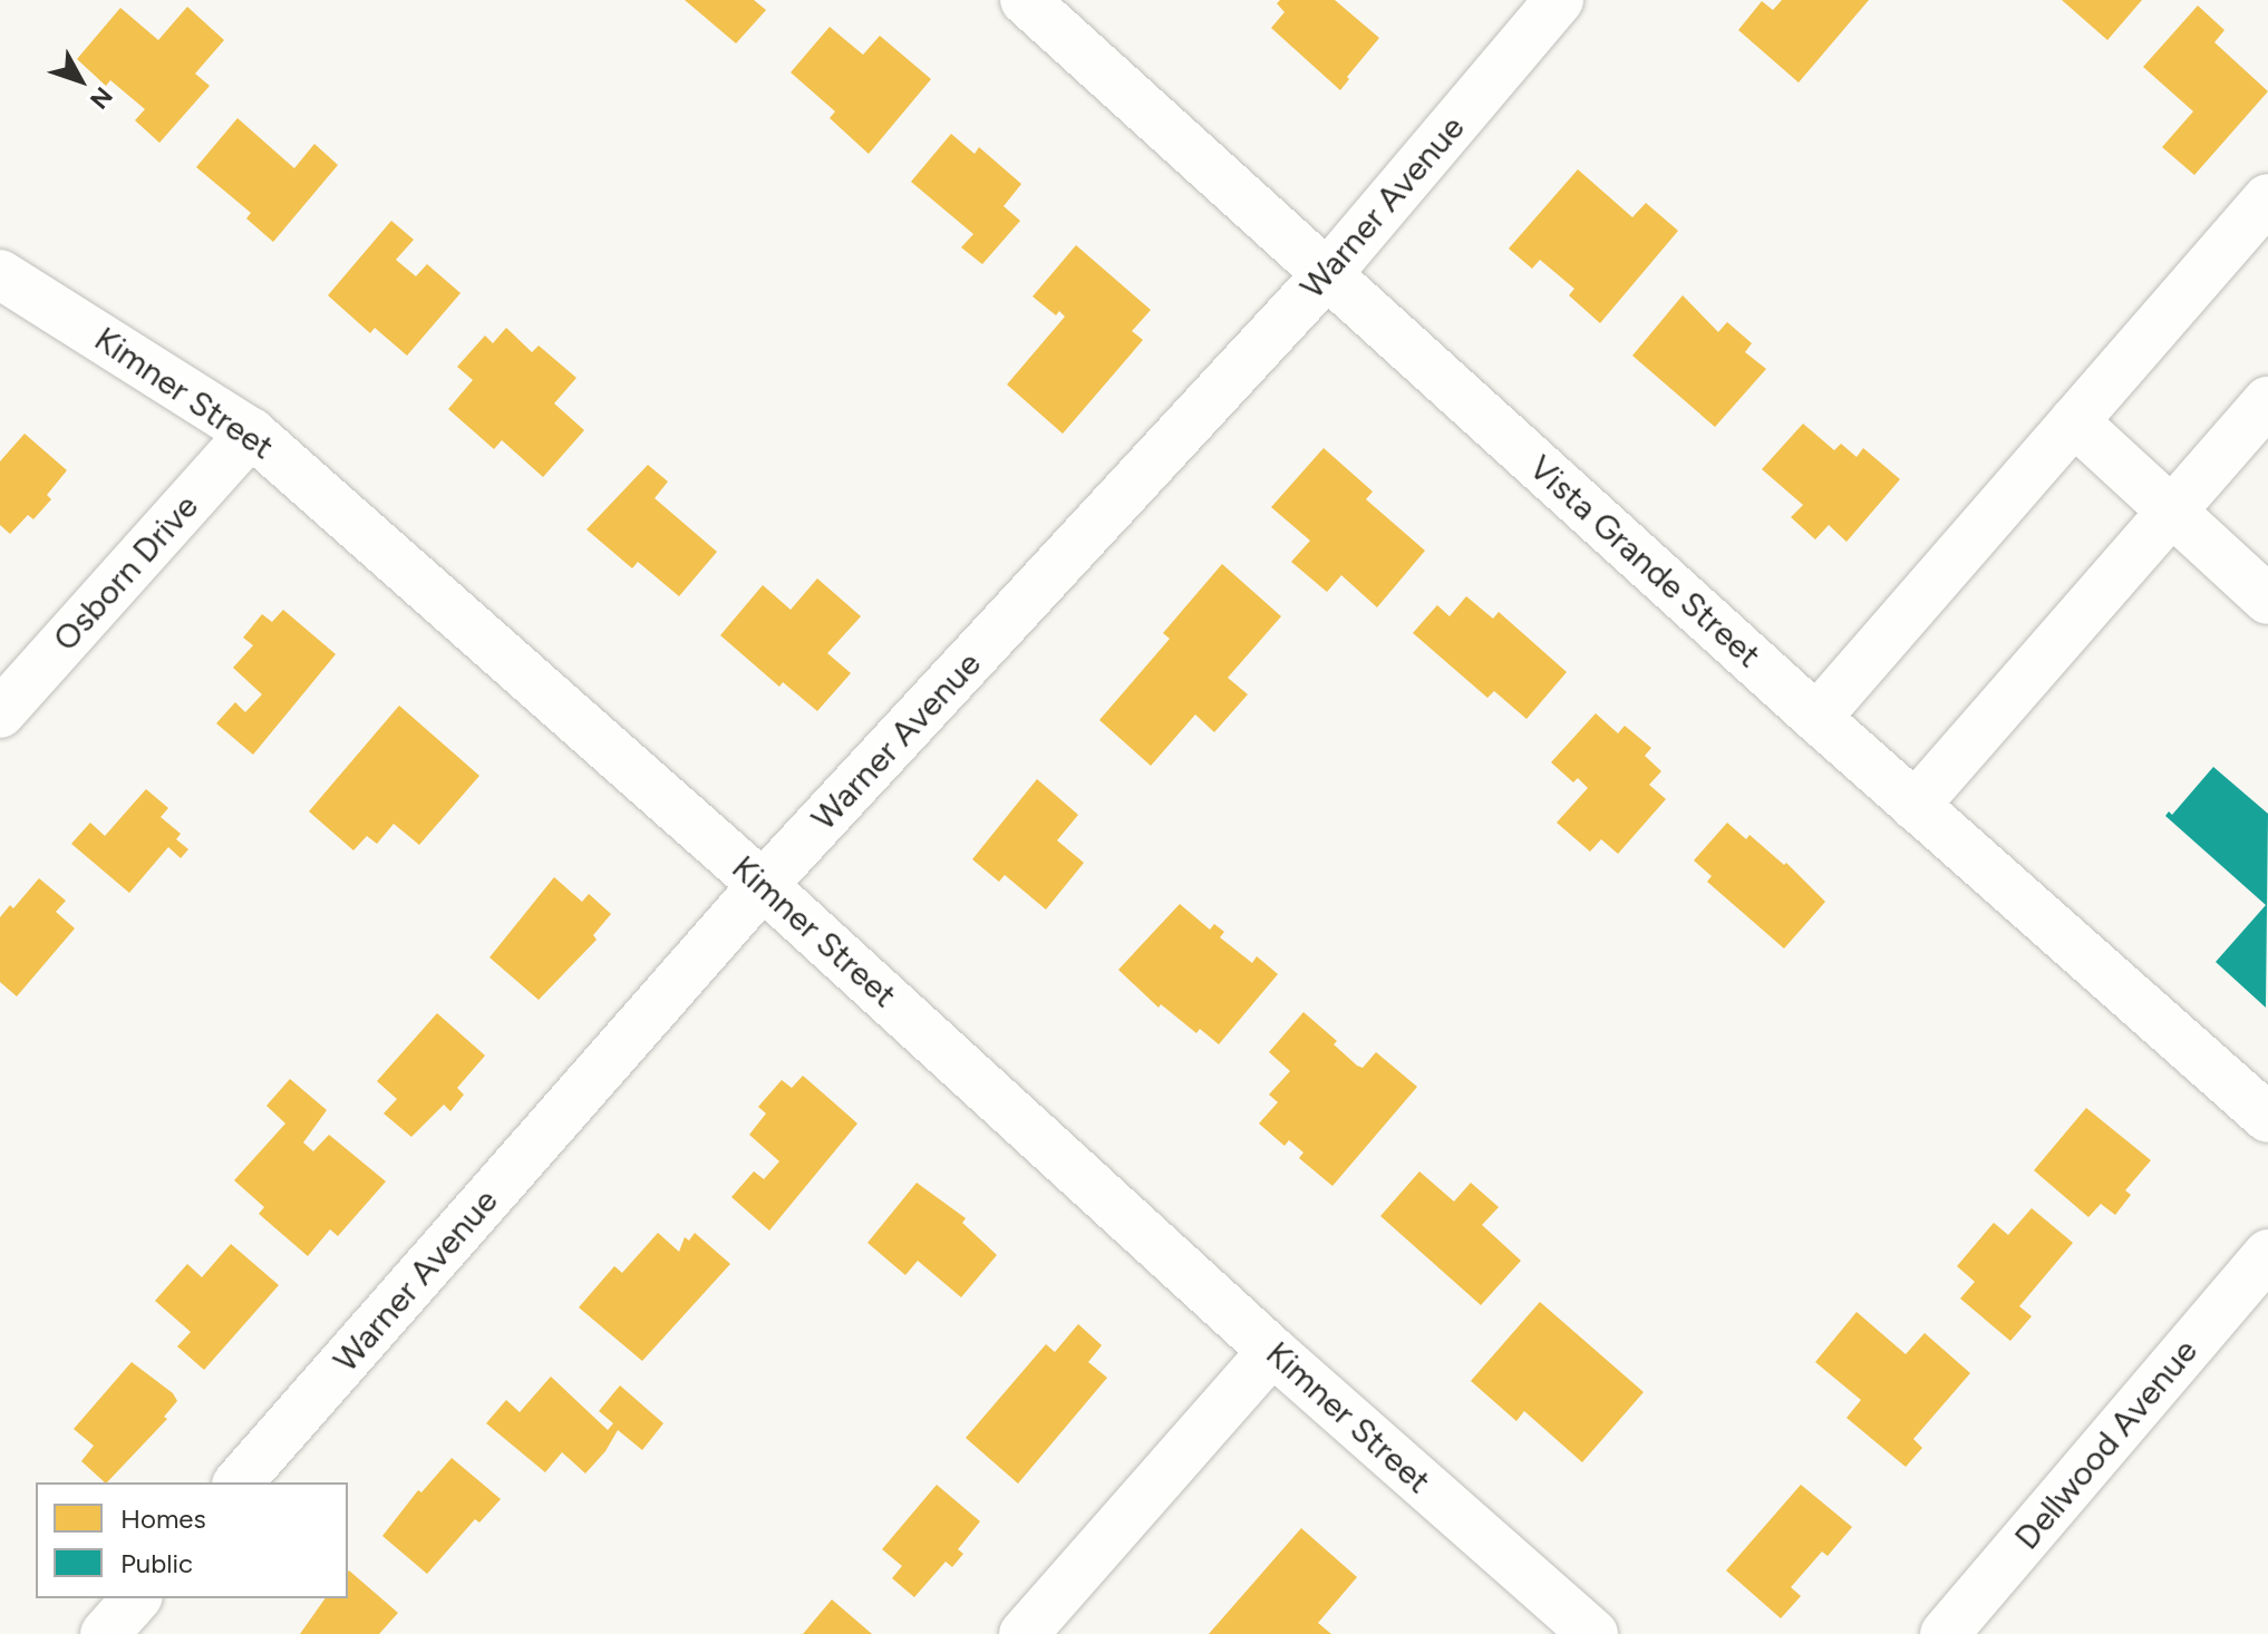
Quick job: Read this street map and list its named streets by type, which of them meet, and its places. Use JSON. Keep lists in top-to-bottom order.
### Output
{
  "streets": {
    "street": [
      "Warner Avenue",
      "Kimner Street",
      "Vista Grande Street",
      "Osborn Drive",
      "Dellwood Avenue"
    ]
  },
  "crossings": [
    ["Warner Avenue", "Kimner Street"],
    ["Warner Avenue", "Vista Grande Street"],
    ["Kimner Street", "Osborn Drive"]
  ],
  "legend": ["Homes", "Public"],
  "north": "bottom right"
}
